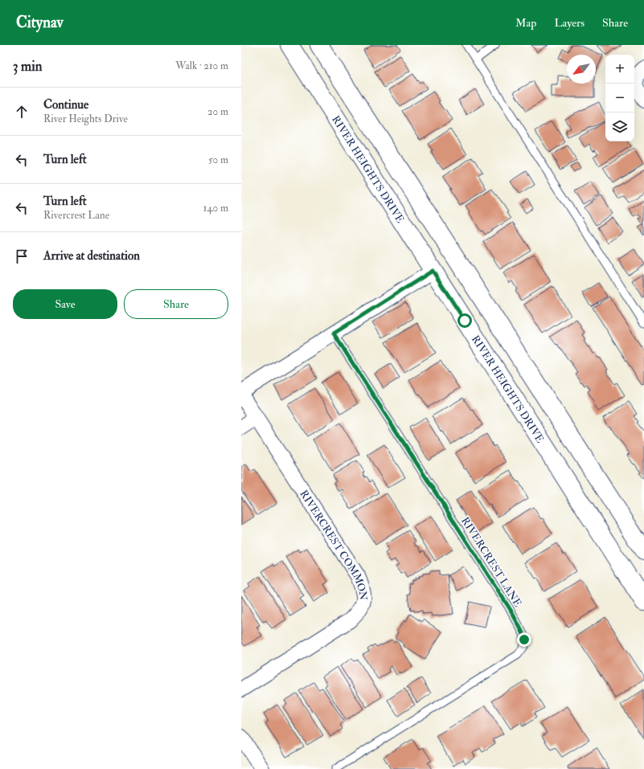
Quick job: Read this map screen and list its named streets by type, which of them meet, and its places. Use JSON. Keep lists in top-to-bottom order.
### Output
{
  "streets": {
    "street": ["RIVER HEIGHTS DRIVE", "RIVERCREST COMMON"],
    "lane": ["RIVERCREST LANE"]
  },
  "north": "bottom left",
  "page": {
    "header": "Citynav",
    "nav": ["Map", "Layers", "Share"],
    "heading": ["3 min", "Walk · 210 m"],
    "map_buttons": ["+", "−"],
    "list": [
      ["Continue", "River Heights Drive", "20 m"],
      ["Turn left", "50 m"],
      ["Turn left", "Rivercrest Lane", "140 m"],
      "Arrive at destination"
    ],
    "buttons": ["Save", "Share"]
  }
}
